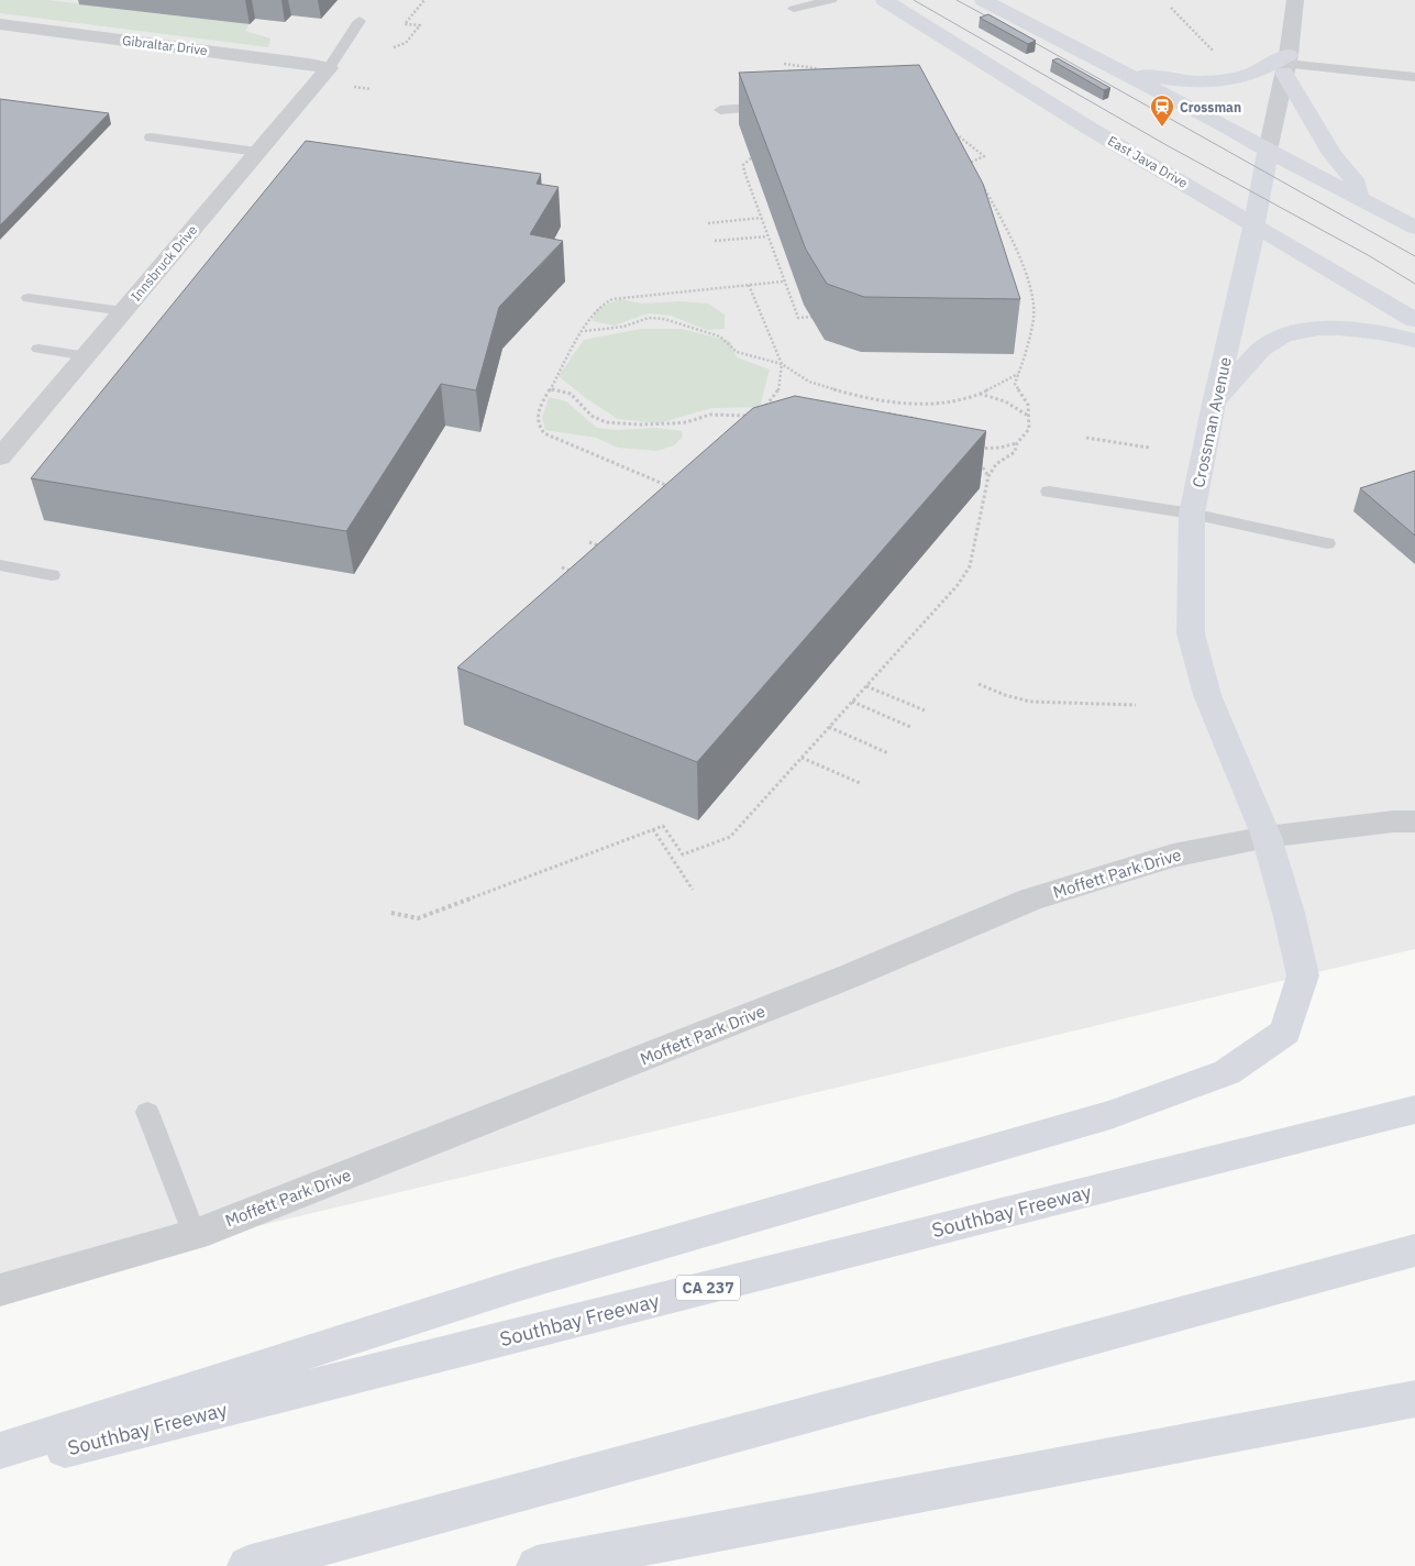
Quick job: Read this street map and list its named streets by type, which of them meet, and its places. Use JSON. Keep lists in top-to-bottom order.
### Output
{
  "streets": {
    "main road": [
      "East Java Drive",
      "Crossman Avenue",
      "Southbay Freeway",
      "CA 237"
    ],
    "street": ["Gibraltar Drive", "Innsbruck Drive", "Moffett Park Drive"]
  },
  "crossings": [
    ["Gibraltar Drive", "Innsbruck Drive"],
    ["East Java Drive", "Crossman Avenue"],
    ["Crossman Avenue", "Moffett Park Drive"]
  ],
  "places": {
    "station": ["Crossman"]
  }
}
